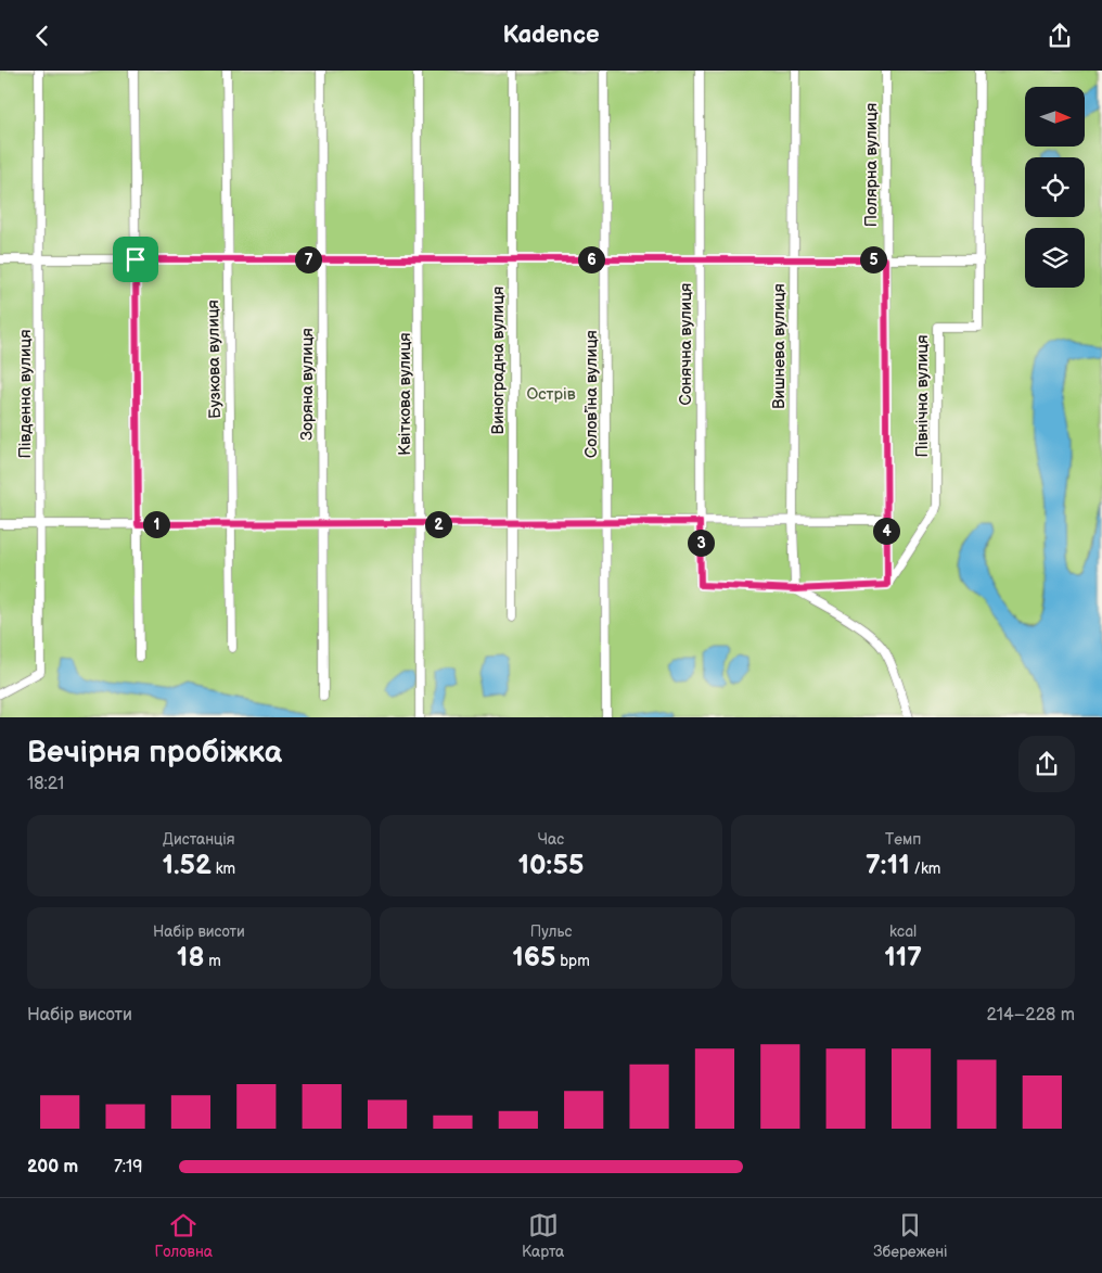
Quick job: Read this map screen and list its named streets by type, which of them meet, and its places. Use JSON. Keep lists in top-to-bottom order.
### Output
{
  "streets": {
    "street": [
      "Полярна вулиця",
      "Сонячна вулиця",
      "Вишнева вулиця",
      "Бузкова вулиця",
      "Виноградна вулиця",
      "Зоряна вулиця",
      "Південна вулиця",
      "Квіткова вулиця",
      "Соловʼїна вулиця",
      "Північна вулиця"
    ]
  },
  "crossings": [
    ["Полярна вулиця", "Північна вулиця"],
    ["Сонячна вулиця", "Вишнева вулиця"]
  ],
  "parks": ["Острів"],
  "north": "right",
  "page": {
    "header": "Kadence",
    "pins": [
      "5",
      "6",
      "7",
      "1",
      "2",
      "4",
      "3"
    ],
    "heading": ["Вечірня пробіжка", "18:21"],
    "stats": [
      ["Дистанція", "1.52 km"],
      ["Час", "10:55"],
      ["Темп", "7:11 /km"],
      ["Набір висоти", "18 m"],
      ["Пульс", "165 bpm"],
      ["kcal", "117"]
    ],
    "chart": ["Набір висоти", "214–228 m"],
    "list": [
      {
        "name": "200 m",
        "note": "7:19"
      }
    ],
    "tabs": ["Головна", "Карта", "Збережені"]
  }
}
